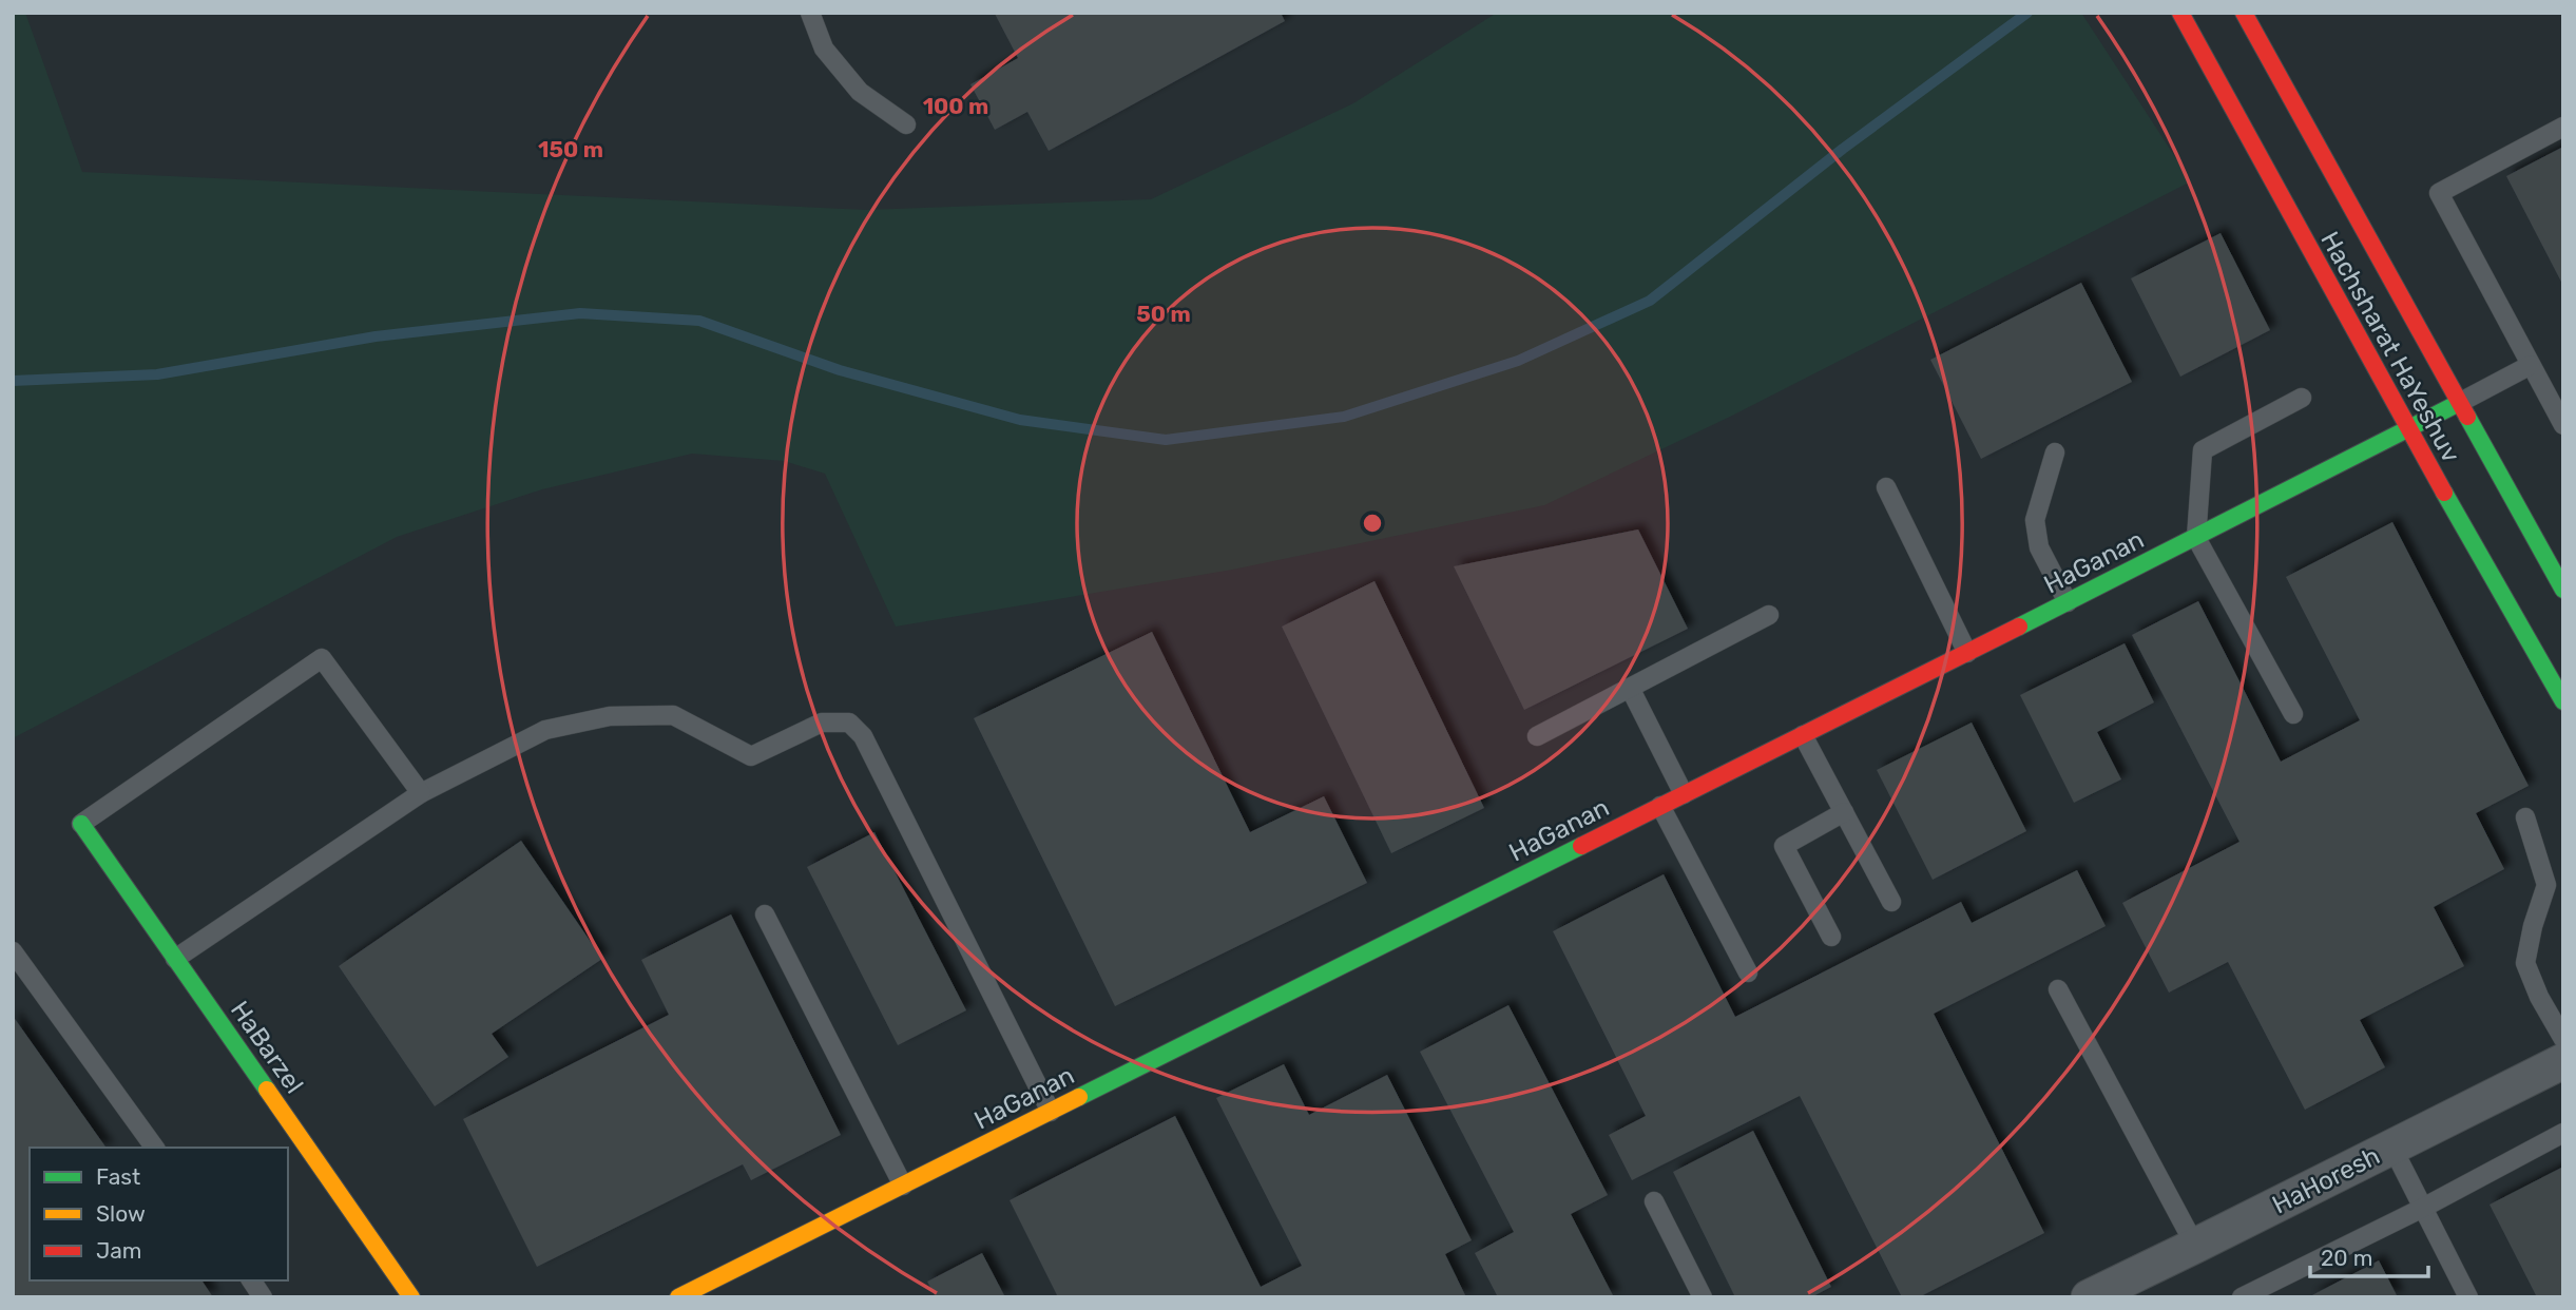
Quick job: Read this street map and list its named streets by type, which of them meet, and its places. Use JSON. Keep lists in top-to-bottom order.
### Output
{
  "streets": {
    "street": [
      "Hachsharat HaYeshuv",
      "HaGanan",
      "HaBarzel",
      "HaHoresh"
    ]
  },
  "crossings": [
    ["Hachsharat HaYeshuv", "HaGanan"]
  ],
  "legend": ["Fast", "Slow", "Jam"],
  "scale_bar": "20 m",
  "rings": ["100 m", "150 m", "50 m"]
}
